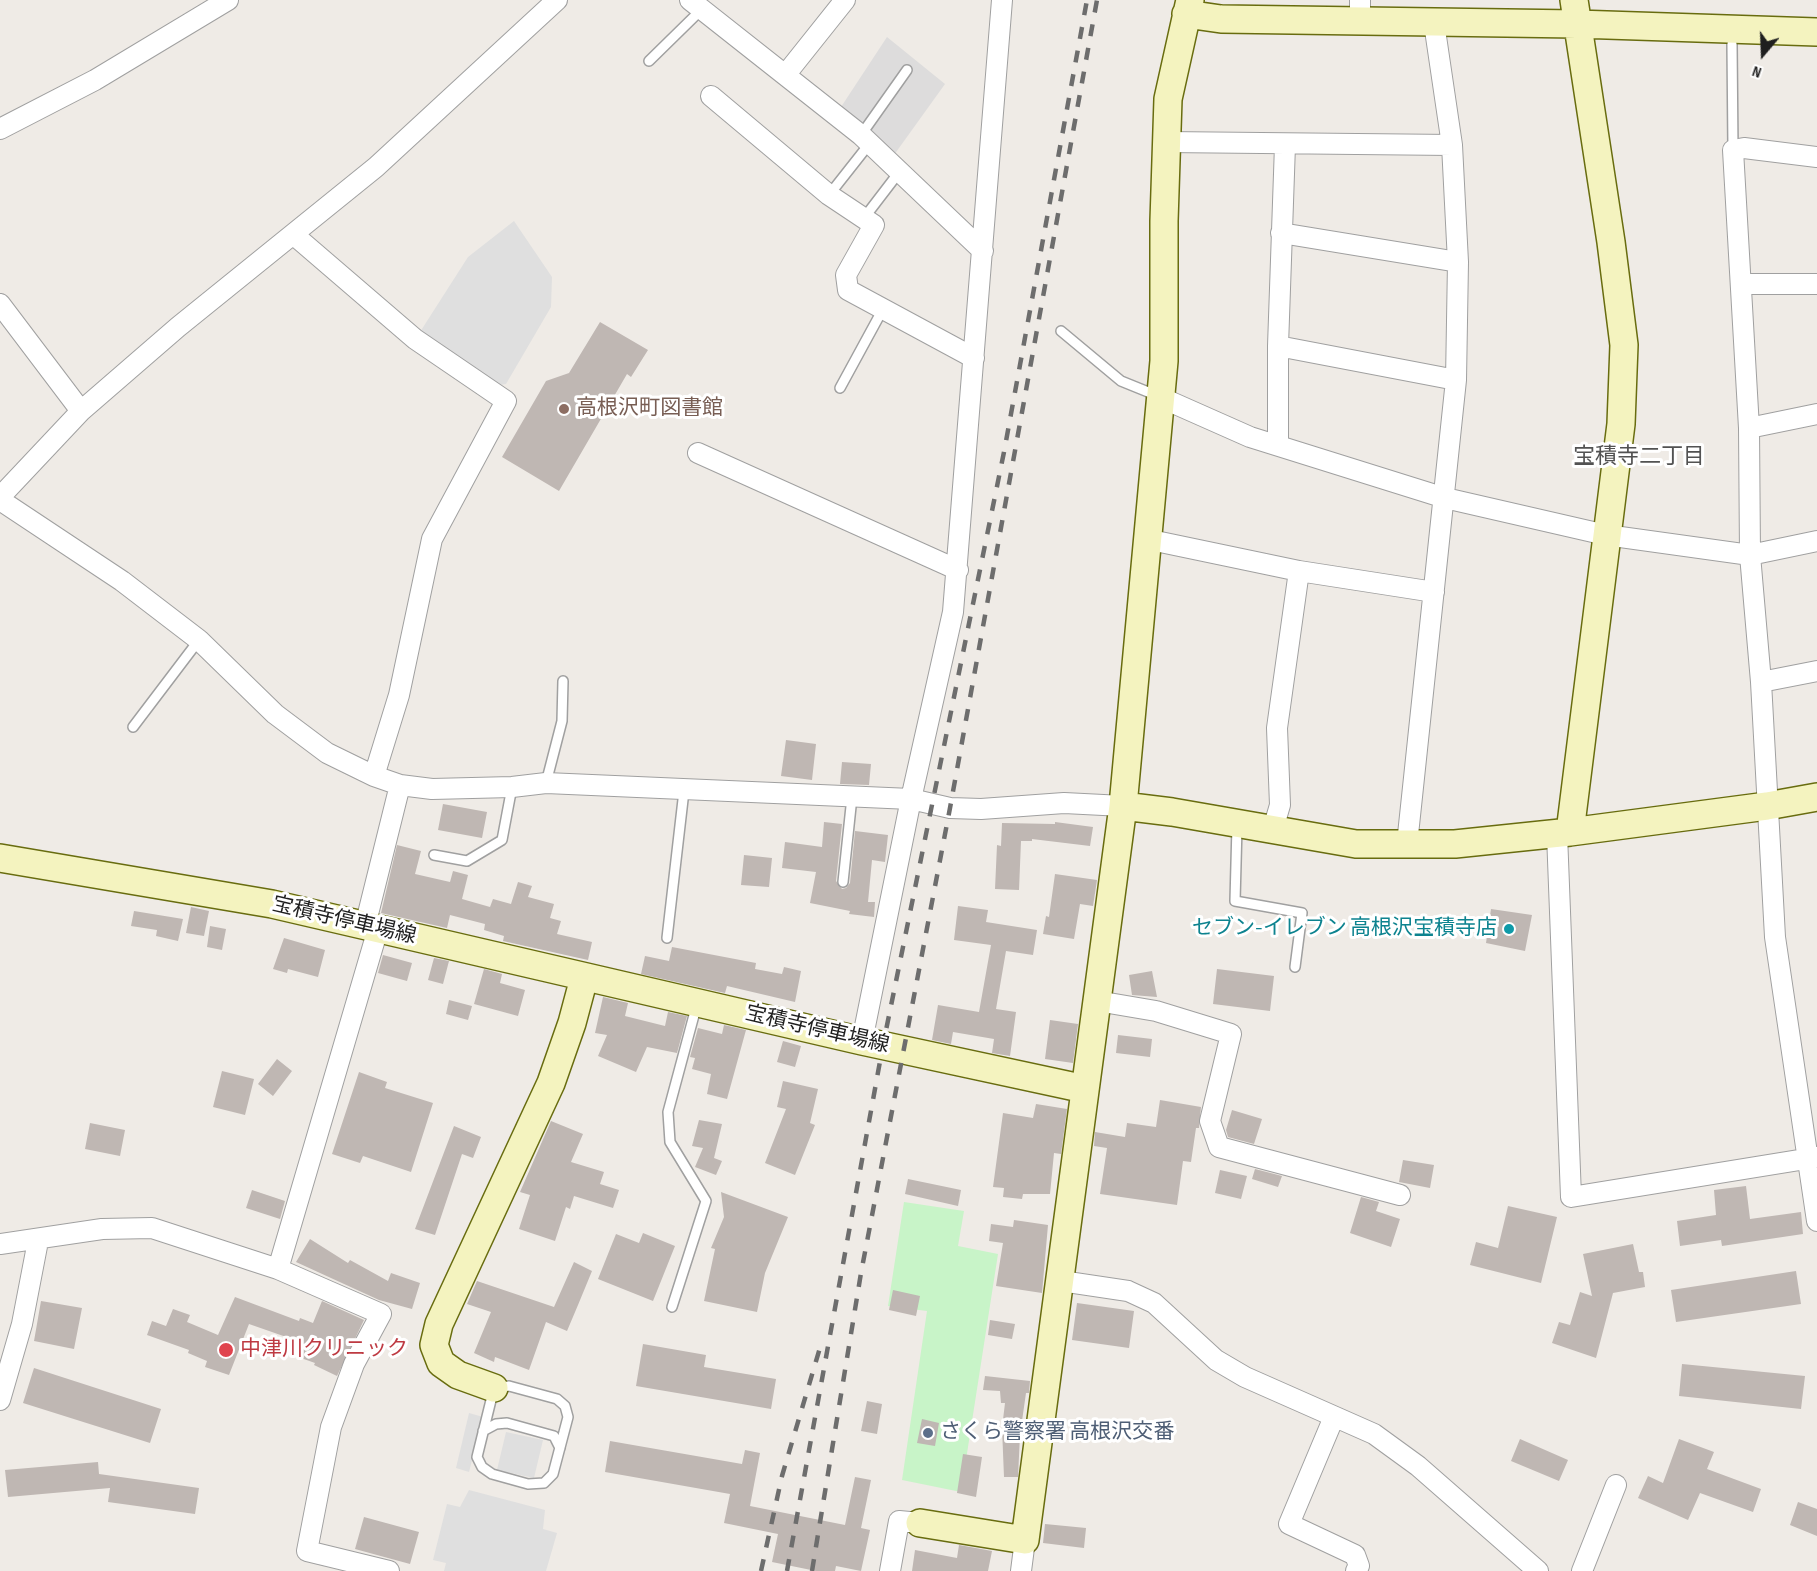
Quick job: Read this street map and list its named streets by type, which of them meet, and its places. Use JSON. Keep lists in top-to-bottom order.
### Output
{
  "streets": {
    "street": ["宝積寺停車場線"]
  },
  "districts": ["宝積寺二丁目"],
  "places": [
    "高根沢町図書館",
    "セブン-イレブン 高根沢宝積寺店",
    "中津川クリニック",
    "さくら警察署 高根沢交番"
  ],
  "north": "bottom"
}
